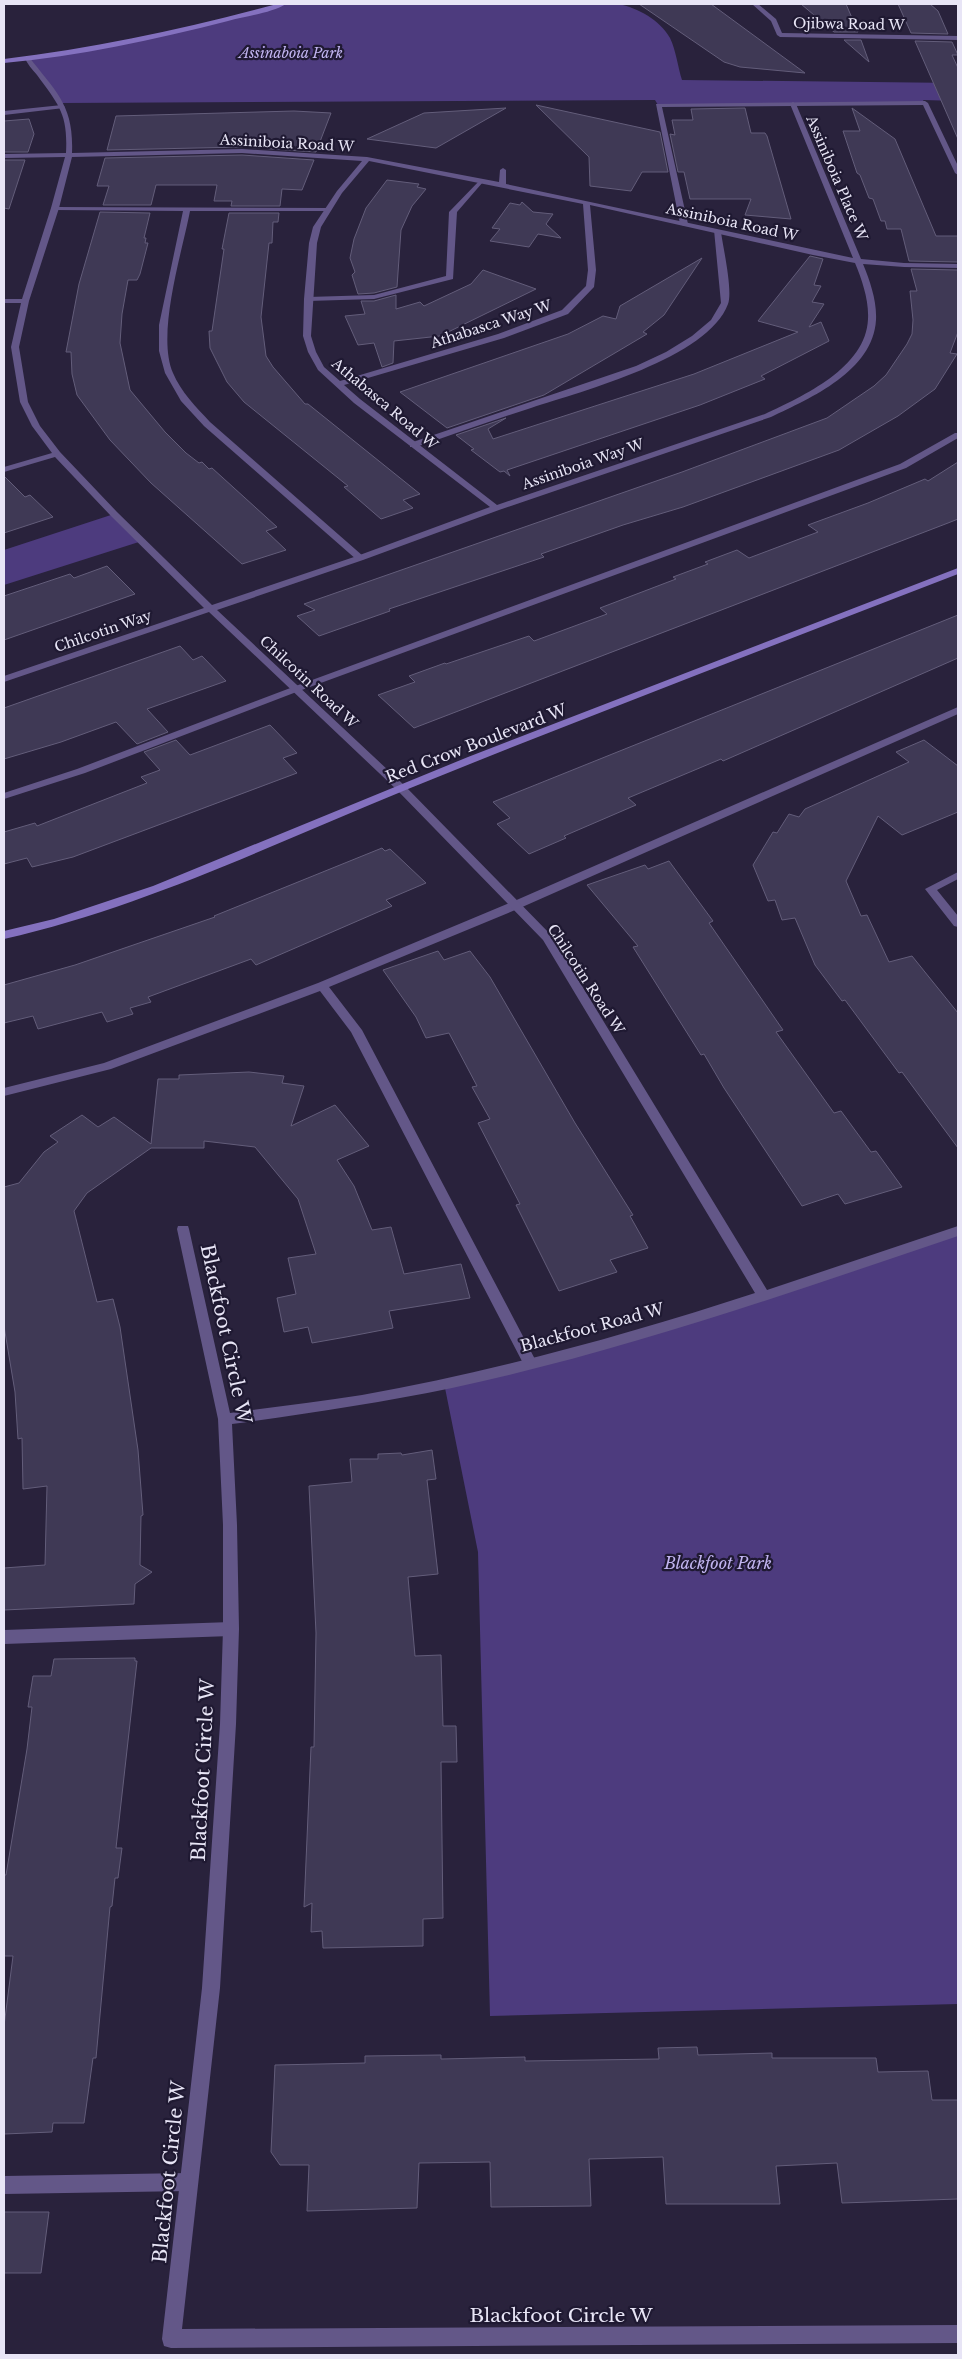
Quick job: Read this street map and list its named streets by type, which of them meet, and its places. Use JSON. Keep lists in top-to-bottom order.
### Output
{
  "streets": {
    "street": [
      "Ojibwa Road W",
      "Assiniboia Road W",
      "Assiniboia Place W",
      "Athabasca Way W",
      "Athabasca Road W",
      "Assiniboia Way W",
      "Chilcotin Way",
      "Chilcotin Road W",
      "Red Crow Boulevard W",
      "Blackfoot Road W",
      "Blackfoot Circle W"
    ]
  },
  "crossings": [
    ["Assiniboia Road W", "Assiniboia Place W"],
    ["Assiniboia Road W", "Athabasca Way W"],
    ["Assiniboia Road W", "Athabasca Road W"],
    ["Assiniboia Road W", "Assiniboia Way W"],
    ["Assiniboia Road W", "Chilcotin Road W"],
    ["Assiniboia Place W", "Assiniboia Way W"],
    ["Athabasca Way W", "Athabasca Road W"],
    ["Athabasca Road W", "Assiniboia Way W"],
    ["Assiniboia Way W", "Chilcotin Way"],
    ["Assiniboia Way W", "Chilcotin Road W"],
    ["Chilcotin Way", "Chilcotin Road W"],
    ["Chilcotin Road W", "Red Crow Boulevard W"],
    ["Chilcotin Road W", "Blackfoot Road W"],
    ["Blackfoot Road W", "Blackfoot Circle W"]
  ],
  "parks": ["Assinaboia Park", "Blackfoot Park"]
}
